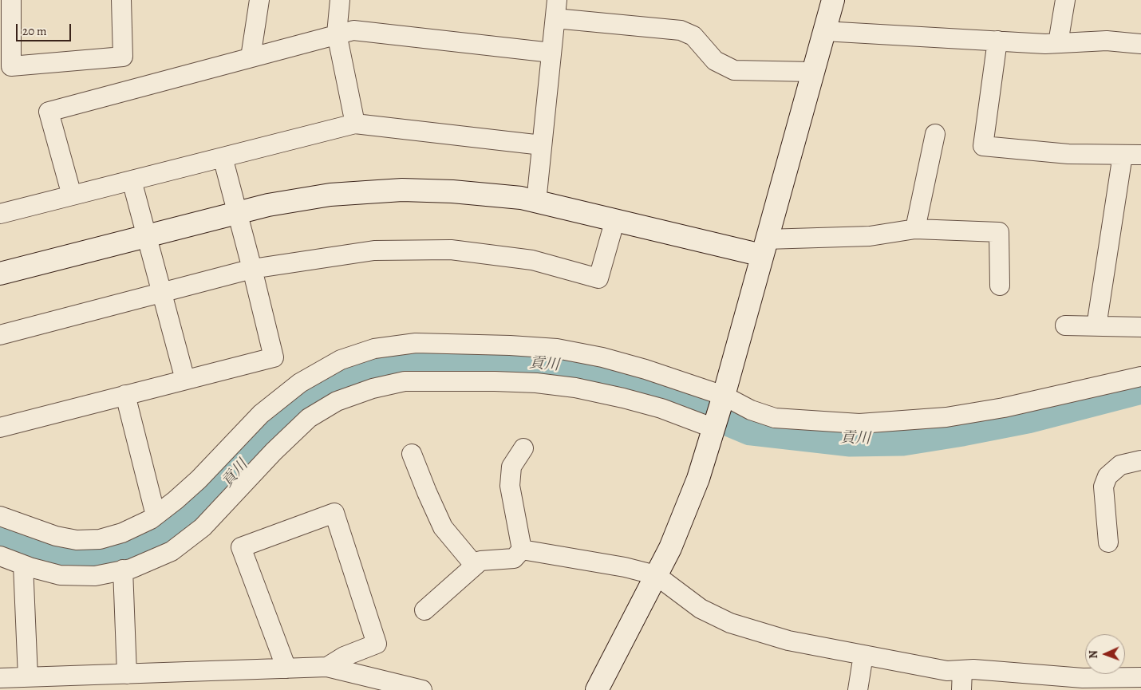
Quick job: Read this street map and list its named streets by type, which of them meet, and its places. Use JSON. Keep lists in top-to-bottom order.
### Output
{
  "water": ["貢川"],
  "scale_bar": "20 m",
  "north": "left"
}
